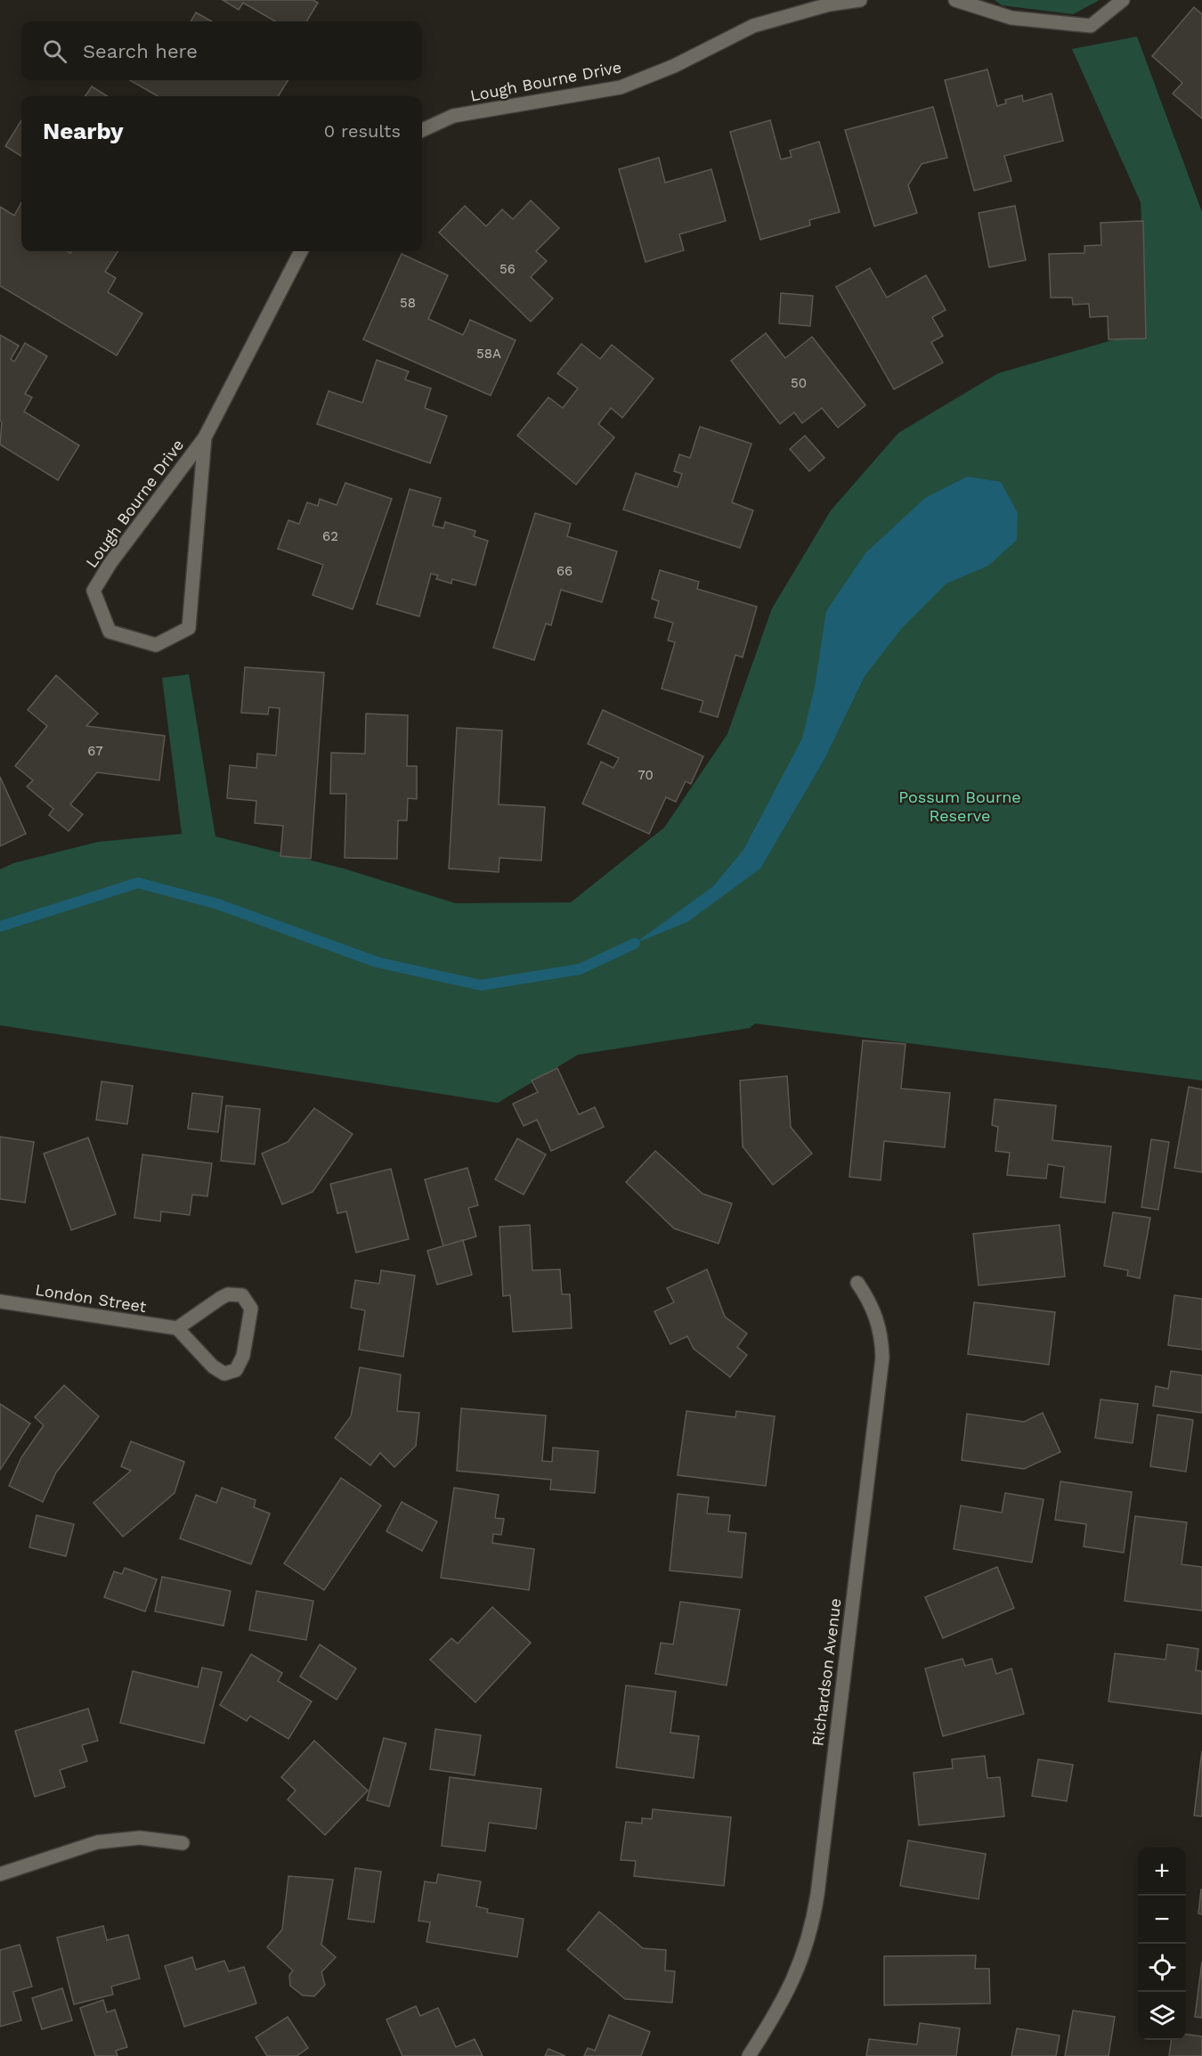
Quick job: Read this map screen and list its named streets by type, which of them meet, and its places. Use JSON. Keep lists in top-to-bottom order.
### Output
{
  "streets": {
    "street": ["Lough Bourne Drive", "London Street", "Richardson Avenue"]
  },
  "parks": ["Possum Bourne Reserve"],
  "house_numbers": [
    "56",
    "58",
    "58A",
    "50",
    "62",
    "66",
    "67",
    "70"
  ],
  "page": {
    "search": "Search here",
    "heading": ["Nearby", "0 results"],
    "map_buttons": ["+", "−"]
  }
}
